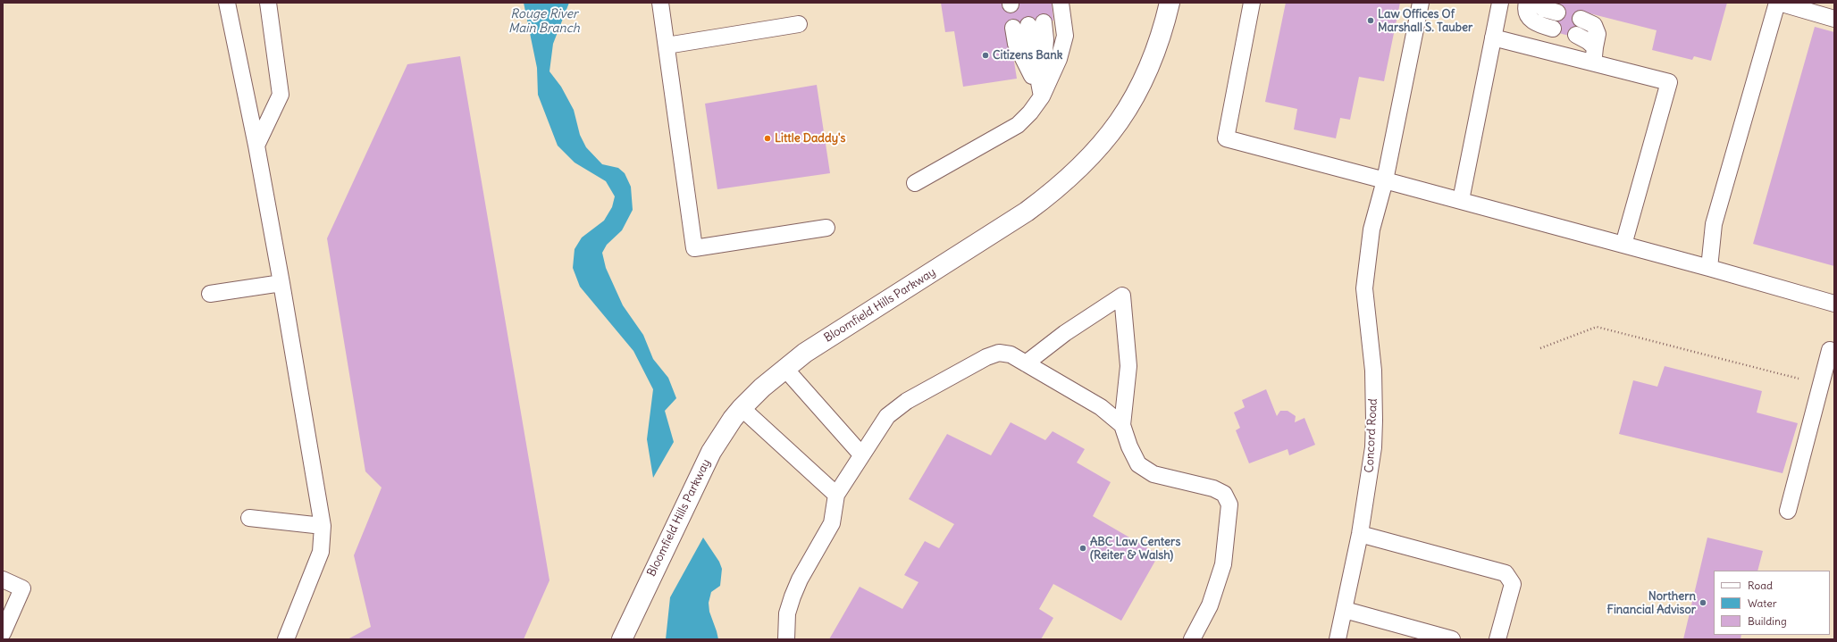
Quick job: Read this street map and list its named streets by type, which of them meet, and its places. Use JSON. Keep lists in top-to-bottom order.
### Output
{
  "streets": {
    "street": ["Bloomfield Hills Parkway"],
    "lane": ["Concord Road"]
  },
  "water": ["Rouge River Main Branch"],
  "places": [
    "Law Offices Of Marshall S. Tauber",
    "Citizens Bank",
    "Little Daddy's",
    "ABC Law Centers (Reiter & Walsh)",
    "Northern Financial Advisor"
  ],
  "legend": ["Road", "Water", "Building"]
}
